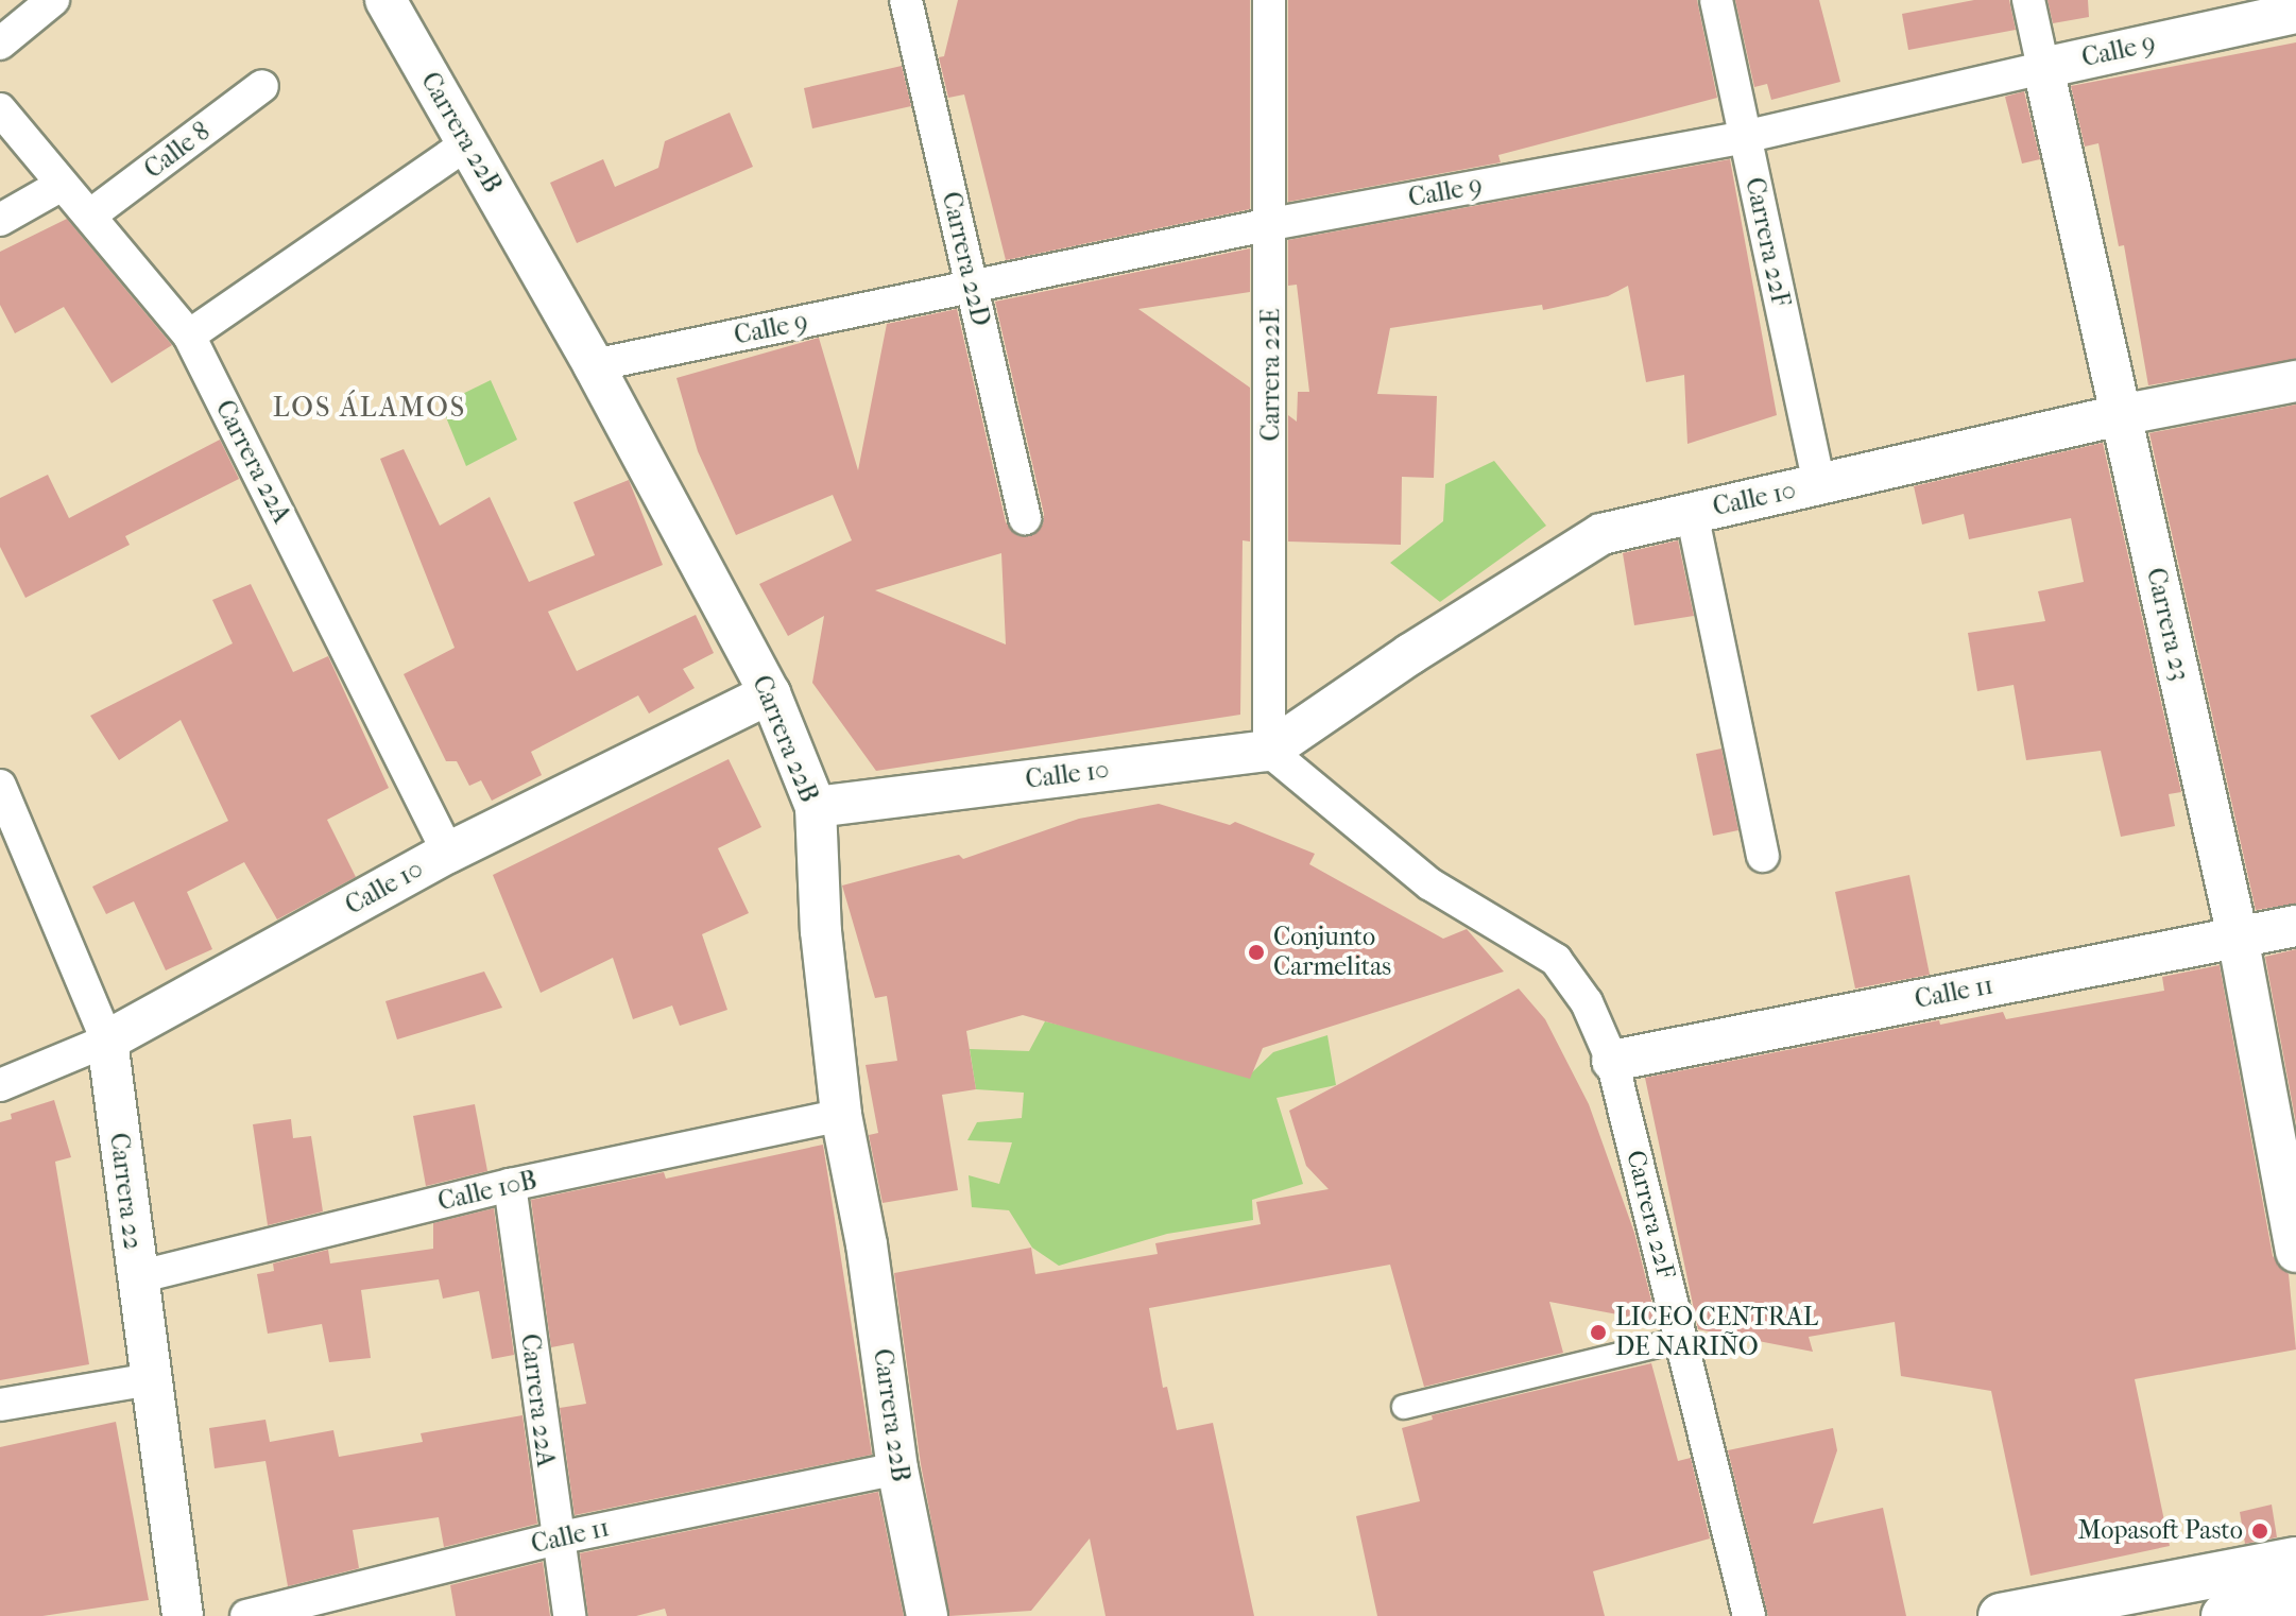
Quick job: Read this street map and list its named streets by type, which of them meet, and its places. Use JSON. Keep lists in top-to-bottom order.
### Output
{
  "streets": {
    "street": [
      "Calle 9",
      "Carrera 22B",
      "Calle 8",
      "Carrera 22F",
      "Carrera 22D",
      "Carrera 22E",
      "Carrera 22A",
      "Calle 10",
      "Carrera 23",
      "Calle 11",
      "Carrera 22",
      "Calle 10B"
    ]
  },
  "crossings": [
    ["Calle 9", "Carrera 22B"],
    ["Calle 9", "Carrera 22F"],
    ["Calle 9", "Carrera 22D"],
    ["Calle 9", "Carrera 22E"],
    ["Calle 9", "Carrera 23"],
    ["Carrera 22B", "Calle 10"],
    ["Carrera 22B", "Calle 11"],
    ["Carrera 22B", "Calle 10B"],
    ["Calle 8", "Carrera 22A"],
    ["Carrera 22F", "Calle 10"],
    ["Carrera 22F", "Calle 11"],
    ["Carrera 22E", "Calle 10"],
    ["Carrera 22A", "Calle 10"],
    ["Carrera 22A", "Calle 11"],
    ["Carrera 22A", "Calle 10B"],
    ["Calle 10", "Carrera 23"],
    ["Calle 10", "Carrera 22"],
    ["Carrera 23", "Calle 11"],
    ["Carrera 22", "Calle 10B"]
  ],
  "districts": ["LOS ÁLAMOS"],
  "places": ["Conjunto Carmelitas", "LICEO CENTRAL DE NARIÑO", "Mopasoft Pasto"]
}
